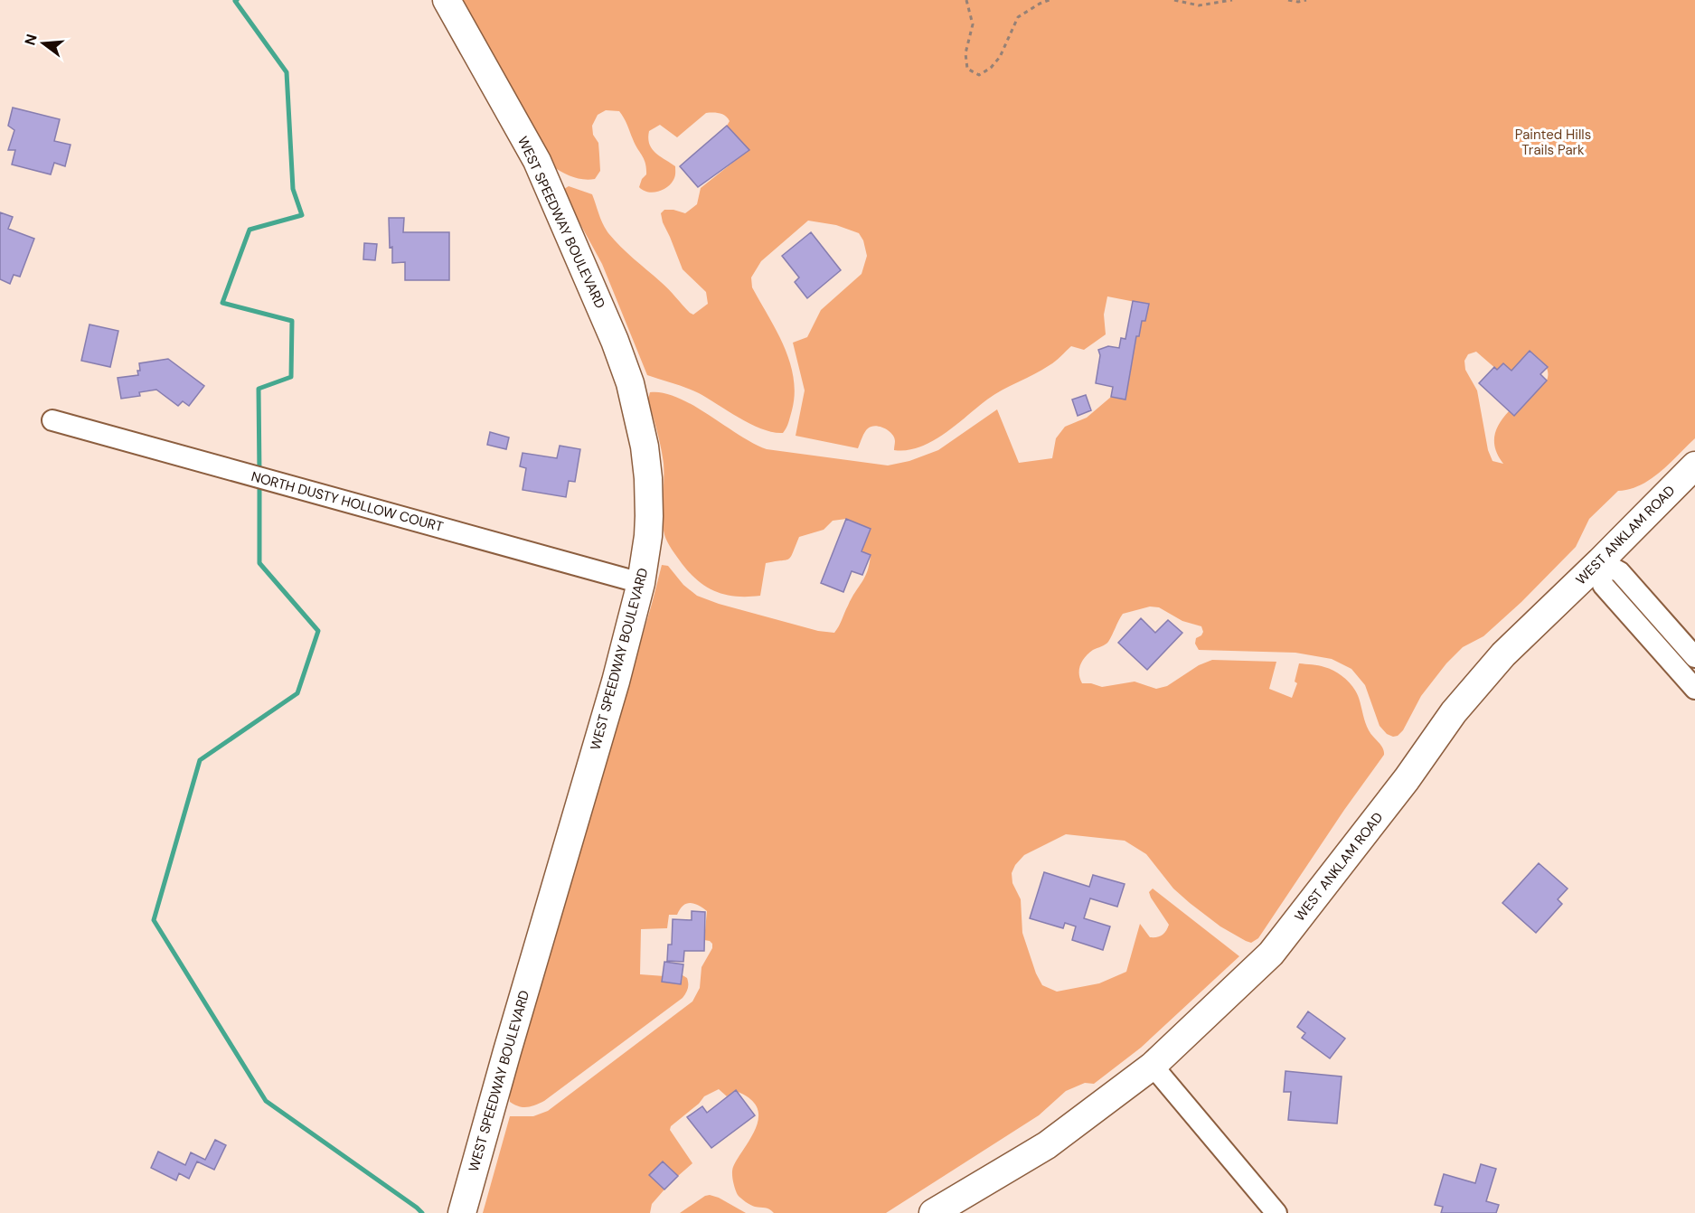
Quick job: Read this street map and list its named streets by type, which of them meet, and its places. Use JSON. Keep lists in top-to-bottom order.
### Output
{
  "streets": {
    "main road": ["WEST SPEEDWAY BOULEVARD", "WEST ANKLAM ROAD"],
    "street": ["NORTH DUSTY HOLLOW COURT"]
  },
  "crossings": [
    ["WEST SPEEDWAY BOULEVARD", "NORTH DUSTY HOLLOW COURT"]
  ],
  "parks": ["Painted Hills Trails Park"],
  "north": "left"
}
